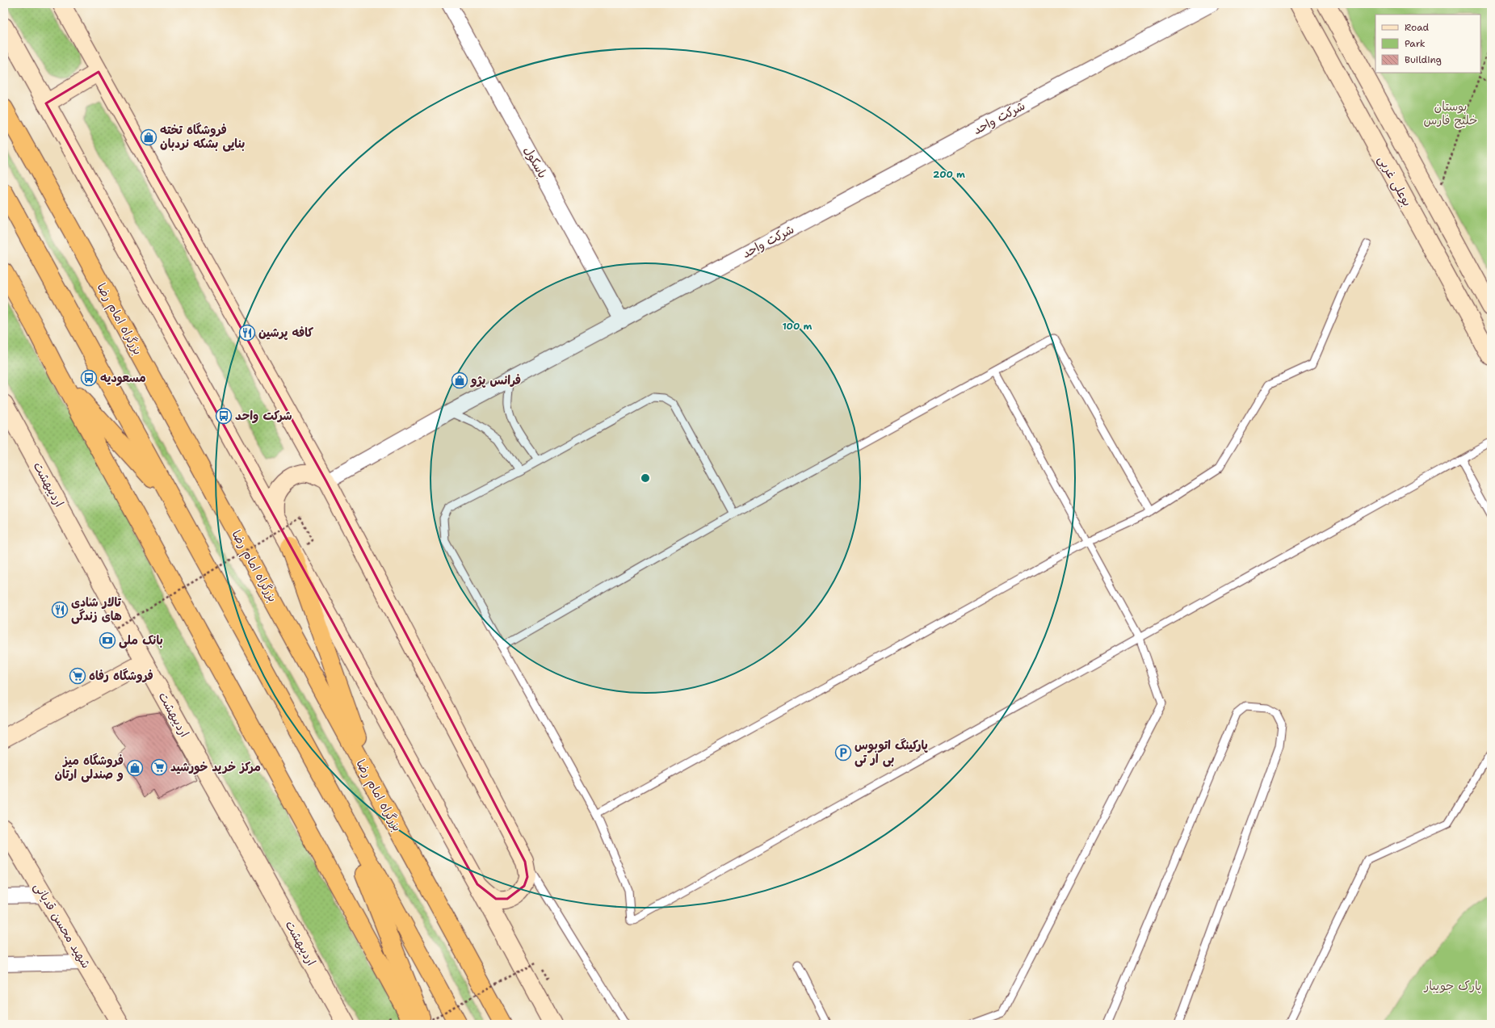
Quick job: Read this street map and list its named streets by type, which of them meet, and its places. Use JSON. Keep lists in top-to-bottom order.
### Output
{
  "streets": {
    "highway": ["بزرگراه امام رضا"],
    "main road": ["بوعلی غربی", "اردیبهشت", "شهید محسن قدیانی"],
    "street": ["شرکت واحد", "باسکول"]
  },
  "crossings": [
    ["شرکت واحد", "باسکول"]
  ],
  "parks": ["بوستان خلیج فارس", "پارک جویبار"],
  "places": {
    "shop": ["فروشگاه تخته بنایی بشکه نردبان", "فرانس پژو", "فروشگاه میز و صندلی ارتان"],
    "restaurant": ["کافه پرشین", "تالار شادی های زندگی"],
    "bus stop": ["مسعودیه", "شرکت واحد"],
    "bank": ["بانک ملی"],
    "supermarket": ["فروشگاه رفاه", "مرکز خرید خورشید"],
    "parking": ["پارکینگ اتوبوس بی ار تی"]
  },
  "legend": ["Road", "Park", "Building"],
  "rings": ["200 m", "100 m"]
}
